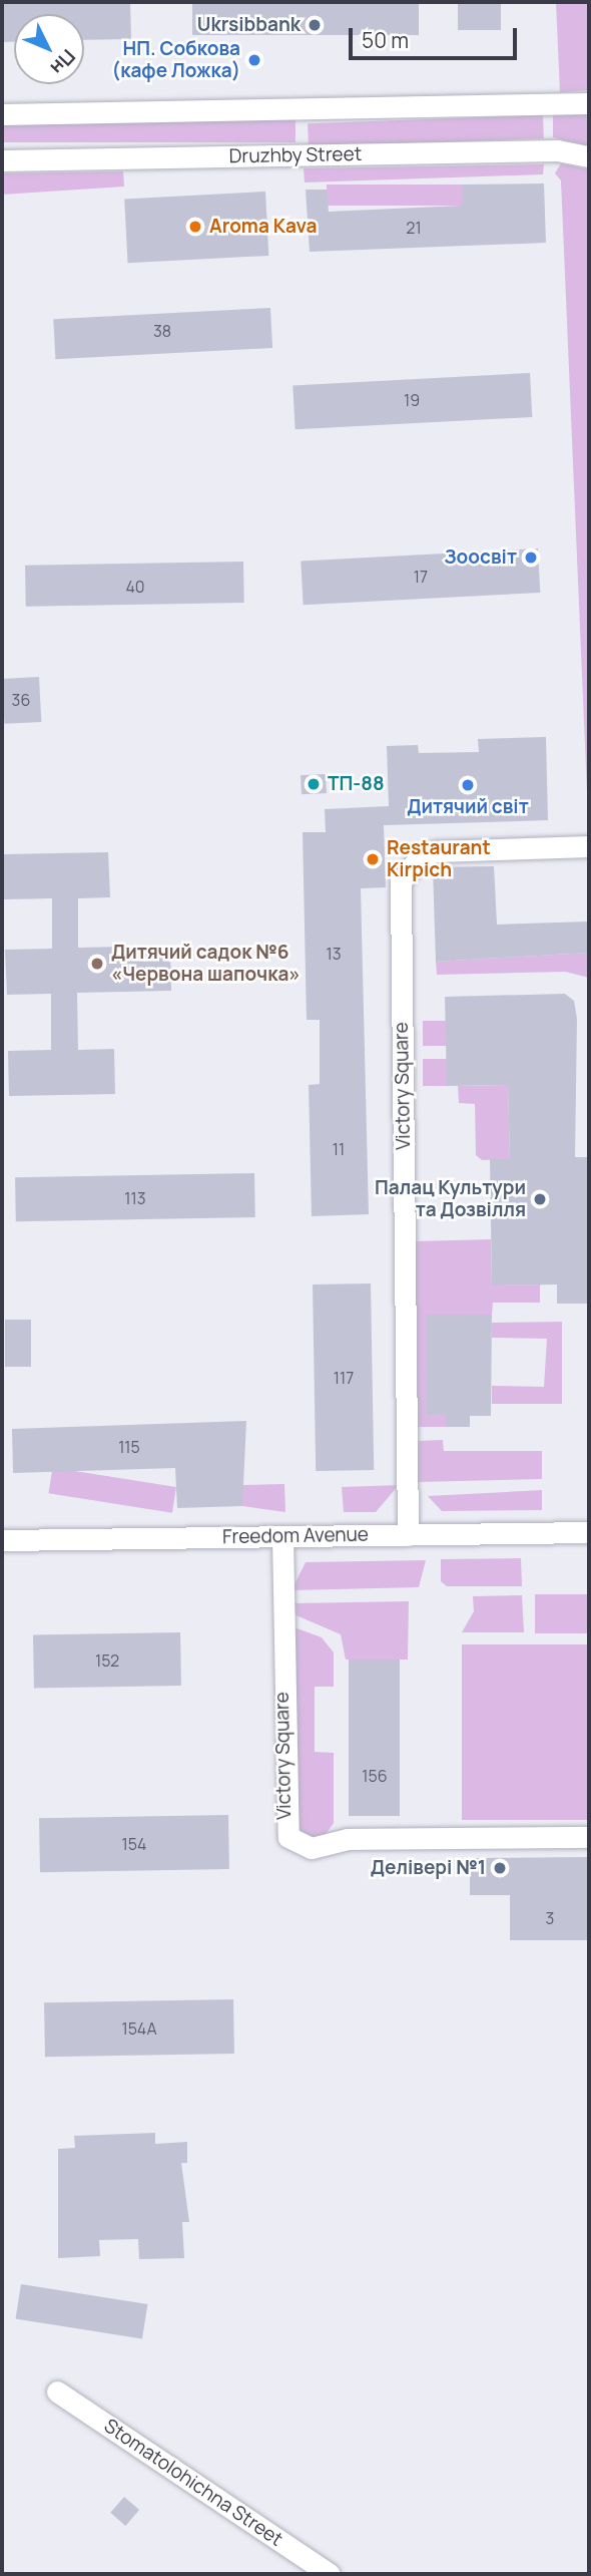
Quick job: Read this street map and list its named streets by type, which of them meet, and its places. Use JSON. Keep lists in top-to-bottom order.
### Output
{
  "streets": {
    "street": [
      "Druzhby Street",
      "Victory Square",
      "Freedom Avenue",
      "Stomatolohichna Street"
    ]
  },
  "crossings": [
    ["Victory Square", "Freedom Avenue"]
  ],
  "places": [
    "Ukrsibbank",
    "НП. Собкова (кафе Ложка)",
    "Aroma Kava",
    "Зоосвіт",
    "ТП-88",
    "Дитячий світ",
    "Restaurant Kirpich",
    "Дитячий садок №6 «Червона шапочка»",
    "Палац Культури та Дозвілля",
    "Делівері №1"
  ],
  "house_numbers": [
    "21",
    "38",
    "19",
    "17",
    "40",
    "36",
    "13",
    "11",
    "113",
    "117",
    "115",
    "152",
    "156",
    "154",
    "3",
    "154А"
  ],
  "scale_bar": "50 m",
  "north": "bottom right"
}
